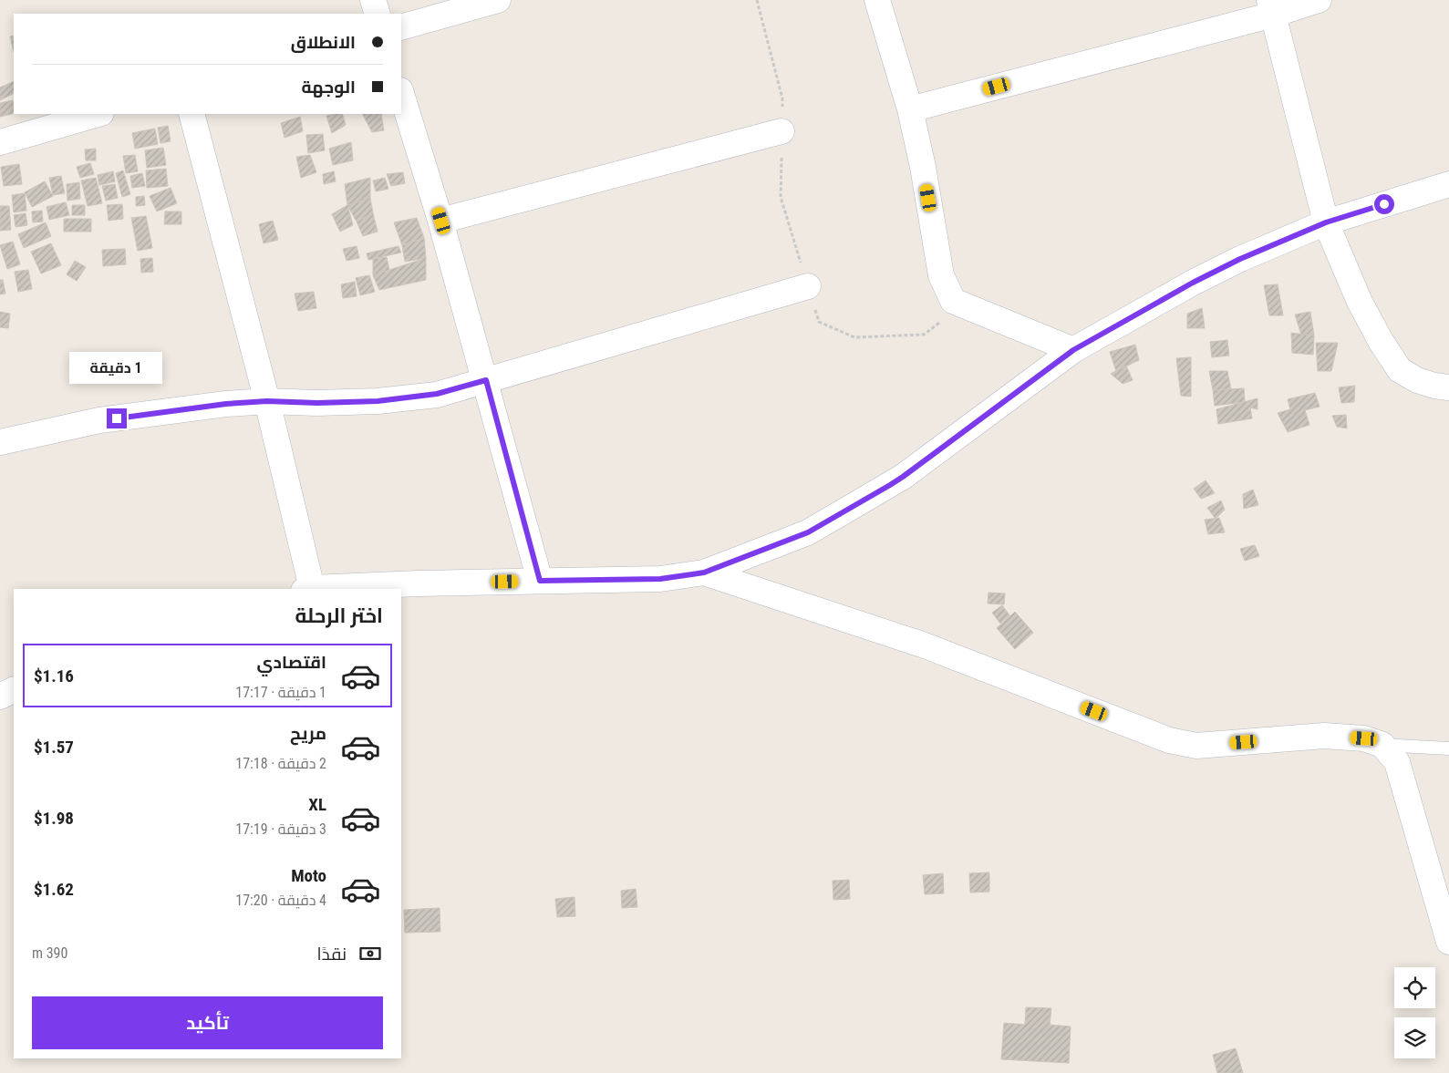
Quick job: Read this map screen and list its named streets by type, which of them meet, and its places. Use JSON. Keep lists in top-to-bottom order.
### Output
{
  "page": {
    "banner": ["الانطلاق", "الوجهة"],
    "bubble": "1 دقيقة",
    "heading": "اختر الرحلة",
    "list": [
      {
        "name": "اقتصادي",
        "note": "1 دقيقة · 17:17",
        "value": "$1.16"
      },
      {
        "name": "مريح",
        "note": "2 دقيقة · 17:18",
        "value": "$1.57"
      },
      {
        "name": "XL",
        "note": "3 دقيقة · 17:19",
        "value": "$1.98"
      },
      {
        "name": "Moto",
        "note": "4 دقيقة · 17:20",
        "value": "$1.62"
      }
    ],
    "pay": ["نقدًا", "390 m"],
    "buttons": "تأكيد"
  }
}
